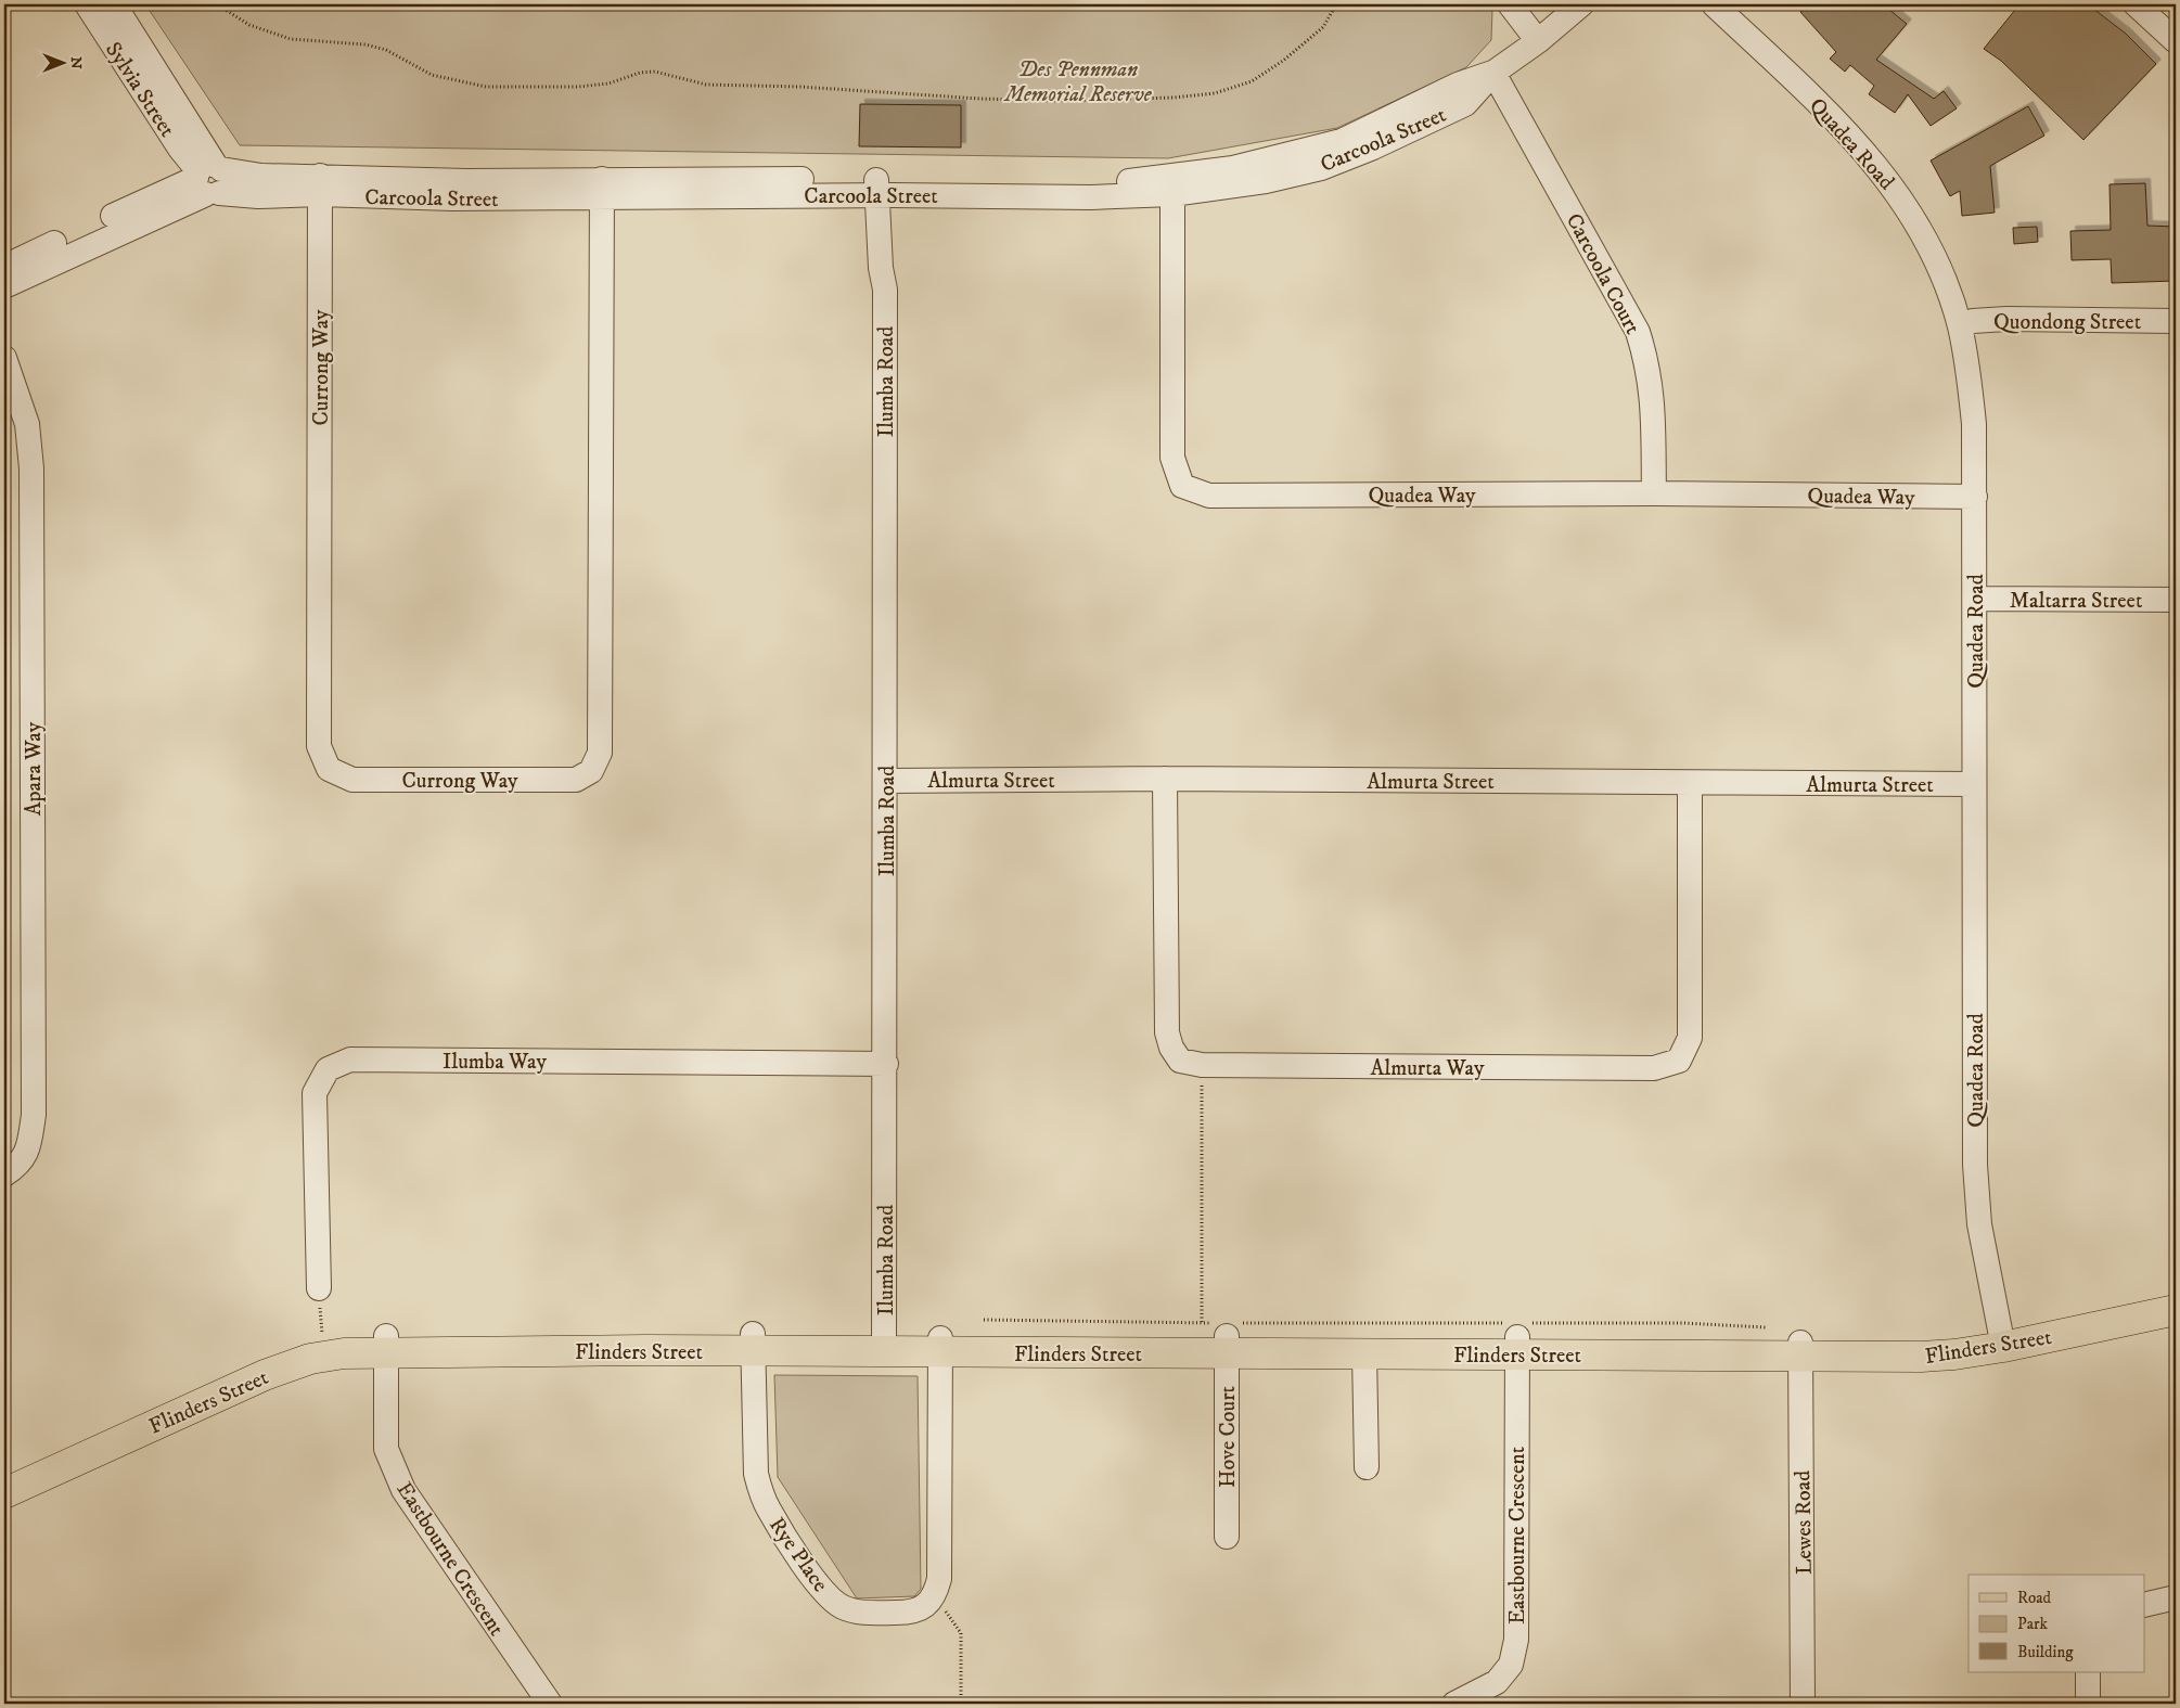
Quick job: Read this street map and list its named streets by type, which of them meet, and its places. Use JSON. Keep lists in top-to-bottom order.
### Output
{
  "streets": {
    "main road": ["Flinders Street"],
    "street": [
      "Sylvia Street",
      "Carcoola Street",
      "Quadea Road",
      "Carcoola Court",
      "Quondong Street",
      "Currong Way",
      "Ilumba Road",
      "Quadea Way",
      "Maltarra Street",
      "Apara Way",
      "Almurta Street",
      "Ilumba Way",
      "Almurta Way",
      "Hove Court",
      "Lewes Road",
      "Eastbourne Crescent",
      "Rye Place"
    ]
  },
  "crossings": [
    ["Sylvia Street", "Carcoola Street"],
    ["Carcoola Street", "Carcoola Court"],
    ["Carcoola Street", "Currong Way"],
    ["Carcoola Street", "Ilumba Road"],
    ["Carcoola Street", "Quadea Way"],
    ["Quadea Road", "Quondong Street"],
    ["Quadea Road", "Quadea Way"],
    ["Quadea Road", "Maltarra Street"],
    ["Quadea Road", "Almurta Street"],
    ["Quadea Road", "Flinders Street"],
    ["Carcoola Court", "Quadea Way"],
    ["Ilumba Road", "Almurta Street"],
    ["Ilumba Road", "Ilumba Way"],
    ["Ilumba Road", "Flinders Street"],
    ["Almurta Street", "Almurta Way"],
    ["Flinders Street", "Hove Court"],
    ["Flinders Street", "Lewes Road"],
    ["Flinders Street", "Eastbourne Crescent"],
    ["Flinders Street", "Rye Place"]
  ],
  "parks": ["Des Pennman Memorial Reserve"],
  "legend": ["Road", "Park", "Building"],
  "north": "right"
}
